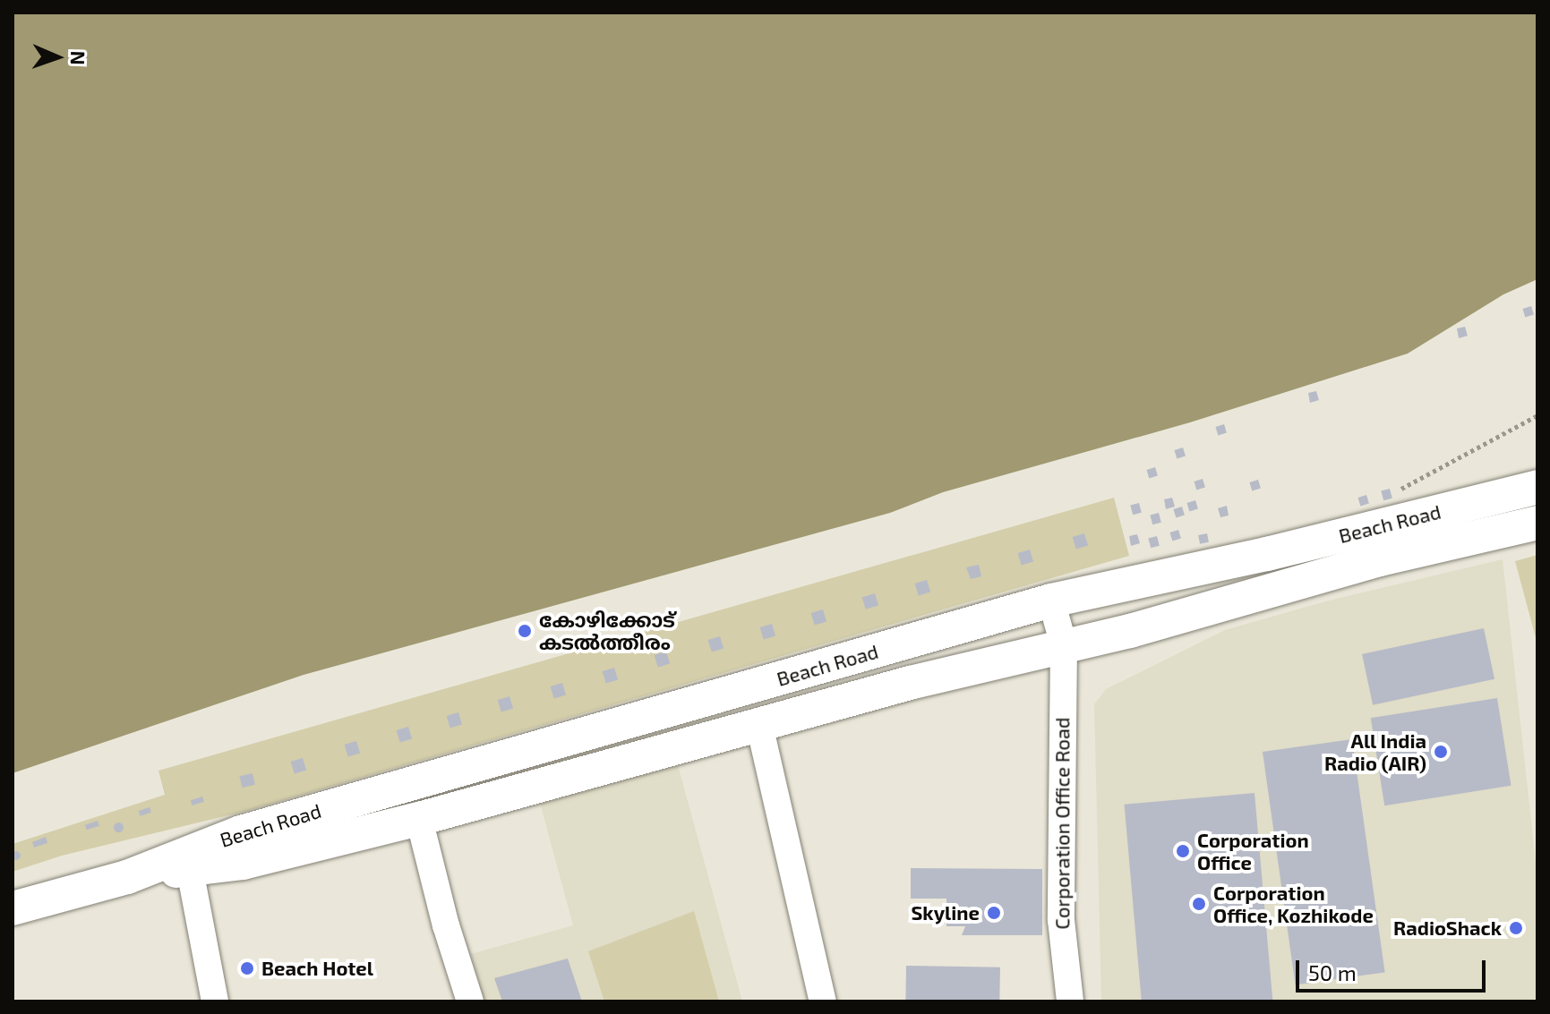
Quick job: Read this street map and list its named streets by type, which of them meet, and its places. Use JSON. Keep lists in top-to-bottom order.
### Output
{
  "streets": {
    "main road": ["Beach Road"],
    "street": ["Corporation Office Road"]
  },
  "crossings": [
    ["Beach Road", "Corporation Office Road"]
  ],
  "places": [
    "കോഴിക്കോട് കടൽത്തീരം",
    "All India Radio (AIR)",
    "Corporation Office",
    "Corporation Office, Kozhikode",
    "Skyline",
    "RadioShack",
    "Beach Hotel"
  ],
  "scale_bar": "50 m",
  "north": "right"
}
